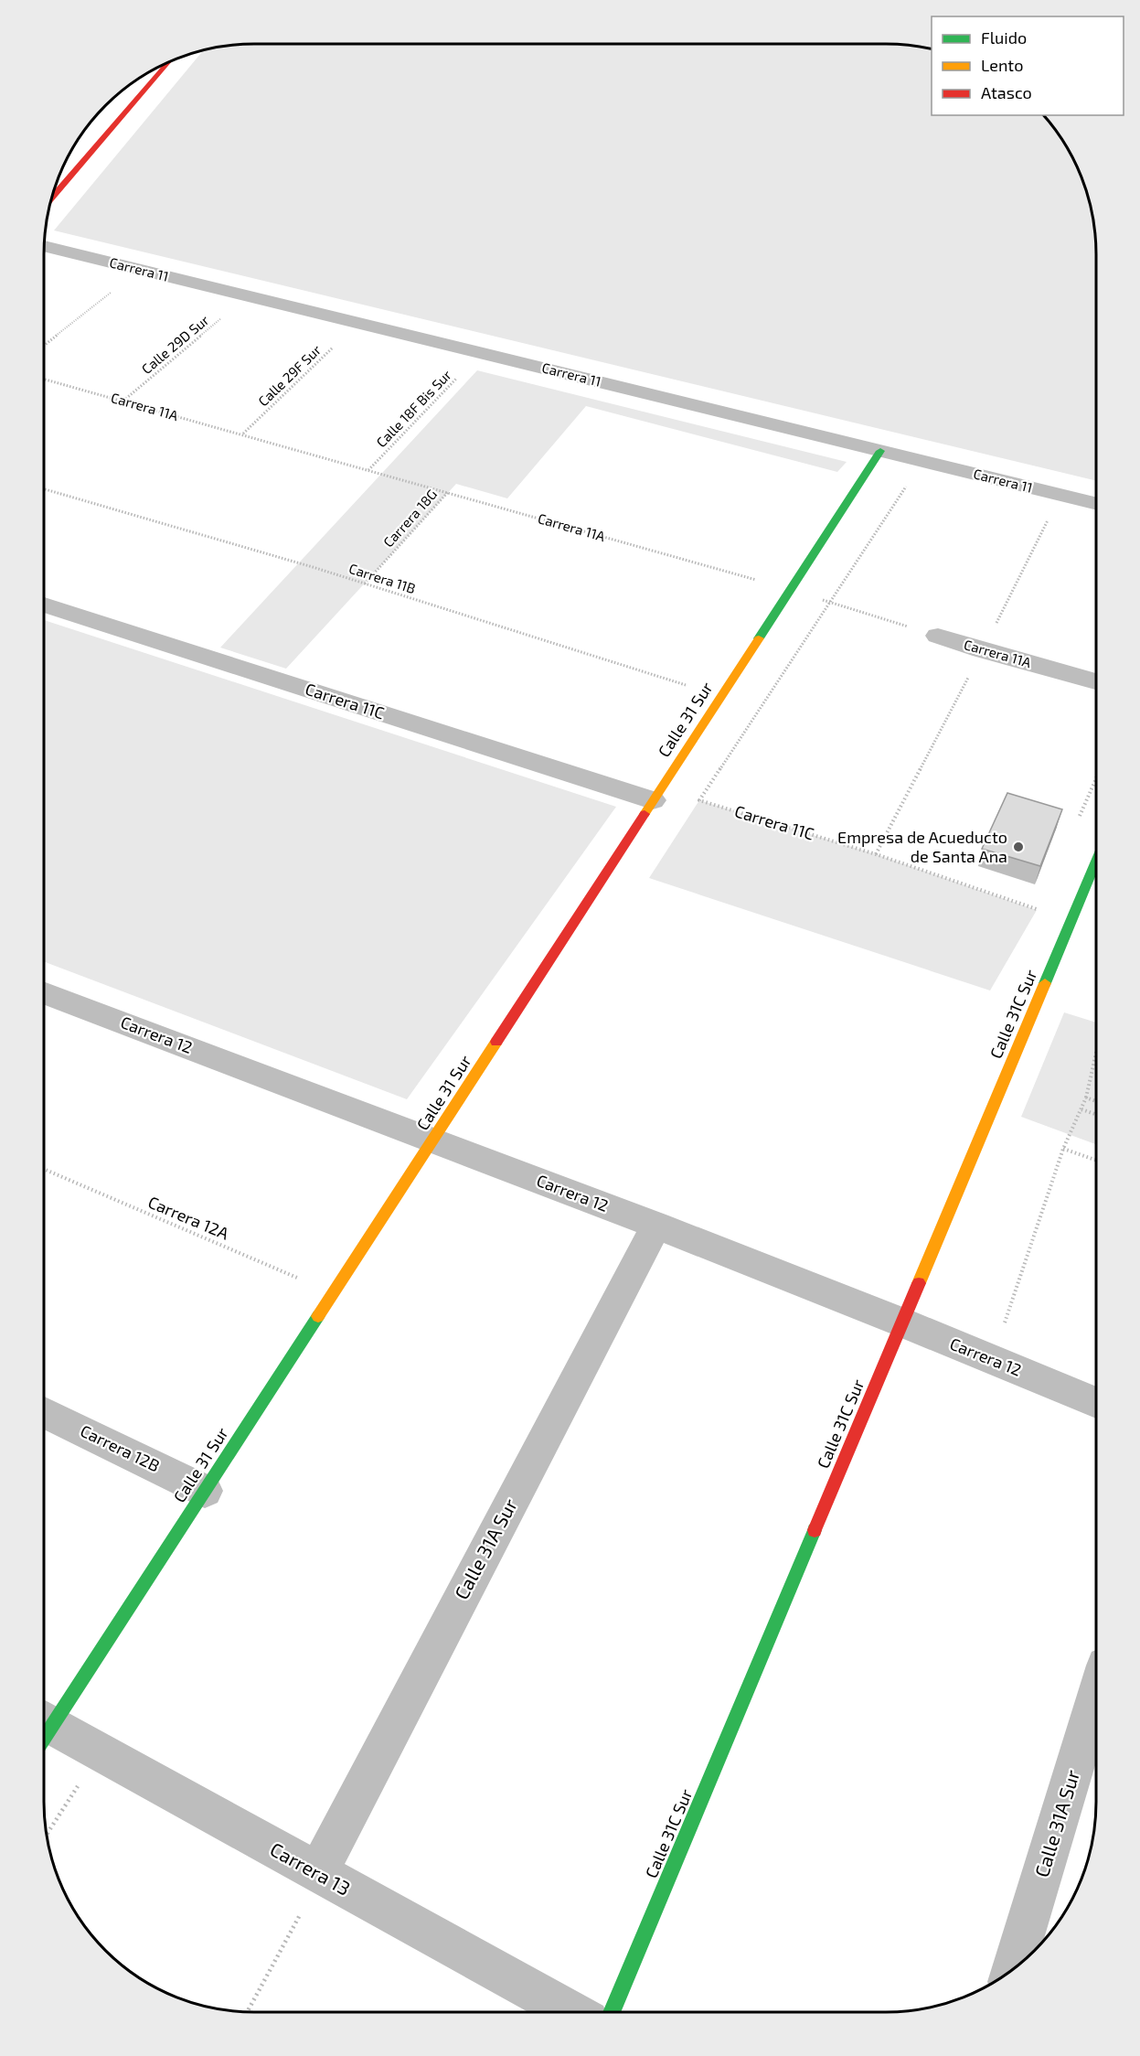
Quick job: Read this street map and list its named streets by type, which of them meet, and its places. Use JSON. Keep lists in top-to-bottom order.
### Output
{
  "streets": {
    "street": [
      "Carrera 11",
      "Carrera 11A",
      "Carrera 11C",
      "Calle 31 Sur",
      "Calle 31C Sur",
      "Carrera 12",
      "Carrera 12B",
      "Calle 31A Sur",
      "Carrera 13"
    ],
    "path": [
      "Calle 29D Sur",
      "Calle 29F Sur",
      "Calle 18F Bis Sur",
      "Carrera 18G",
      "Carrera 11B",
      "Carrera 12A"
    ]
  },
  "crossings": [
    ["Carrera 11", "Calle 31 Sur"],
    ["Calle 29D Sur", "Carrera 11A"],
    ["Calle 29F Sur", "Carrera 11A"],
    ["Carrera 11A", "Calle 18F Bis Sur"],
    ["Carrera 11A", "Carrera 18G"],
    ["Carrera 11A", "Carrera 11C"],
    ["Carrera 11A", "Calle 31 Sur"],
    ["Carrera 18G", "Carrera 11B"],
    ["Carrera 11B", "Calle 31 Sur"],
    ["Carrera 11C", "Calle 31 Sur"],
    ["Calle 31 Sur", "Carrera 12"],
    ["Calle 31 Sur", "Carrera 12A"],
    ["Calle 31 Sur", "Carrera 12B"],
    ["Calle 31C Sur", "Carrera 12"],
    ["Carrera 12", "Calle 31A Sur"],
    ["Calle 31A Sur", "Carrera 13"]
  ],
  "places": ["Empresa de Acueducto de Santa Ana"],
  "legend": ["Fluido", "Lento", "Atasco"]
}
